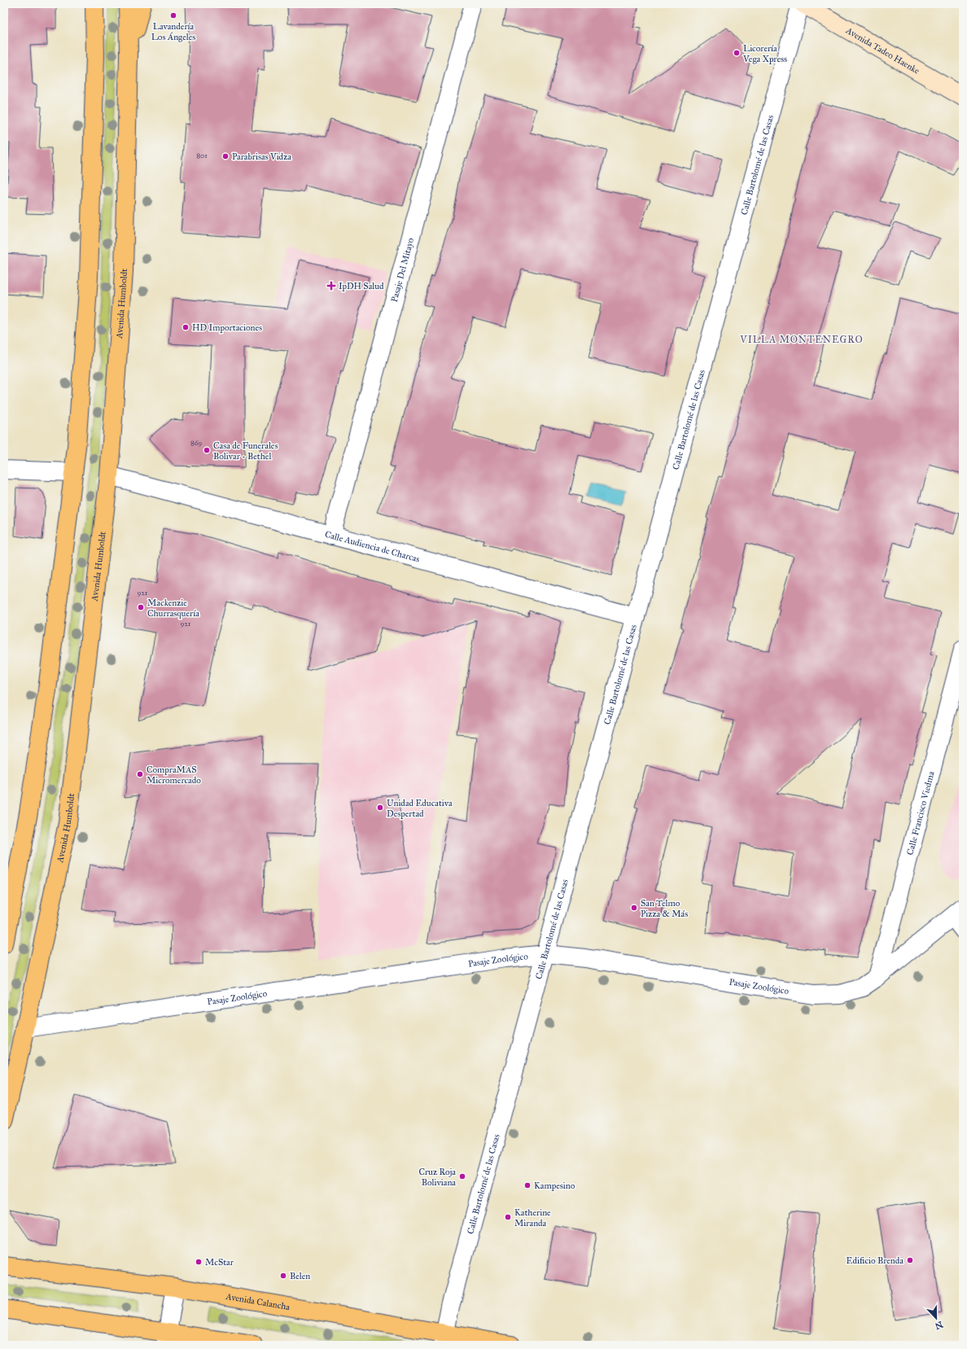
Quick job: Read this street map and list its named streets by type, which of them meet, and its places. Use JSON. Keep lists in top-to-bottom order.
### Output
{
  "streets": {
    "main road": ["Avenida Tadeo Haenke", "Avenida Humboldt", "Avenida Calancha"],
    "street": [
      "Calle Bartolomé de las Casas",
      "Pasaje Del Mitayo",
      "Calle Audiencia de Charcas",
      "Calle Francisco Viedma",
      "Pasaje Zoológico"
    ]
  },
  "crossings": [
    ["Calle Bartolomé de las Casas", "Calle Audiencia de Charcas"],
    ["Calle Bartolomé de las Casas", "Pasaje Zoológico"],
    ["Calle Bartolomé de las Casas", "Avenida Calancha"],
    ["Pasaje Del Mitayo", "Calle Audiencia de Charcas"],
    ["Avenida Humboldt", "Calle Audiencia de Charcas"],
    ["Avenida Humboldt", "Pasaje Zoológico"],
    ["Calle Francisco Viedma", "Pasaje Zoológico"]
  ],
  "districts": ["VILLA MONTENEGRO"],
  "places": {
    "other": [
      "Lavandería Los Ángeles",
      "Licorería Vega Xpress",
      "Parabrisas Vidza",
      "HD Importaciones",
      "Casa de Funerales Bolivar - Bethel",
      "Mackenzie Churrasquería",
      "CompraMAS Micromercado",
      "Unidad Educativa Despertad",
      "San Telmo Pizza & Más",
      "Cruz Roja Boliviana",
      "Kampesino",
      "Katherine Miranda",
      "Edificio Brenda",
      "McStar",
      "Belen"
    ],
    "health": ["IpDH Salud"]
  },
  "house_numbers": [
    "801",
    "869",
    "921",
    "921"
  ],
  "north": "bottom"
}
